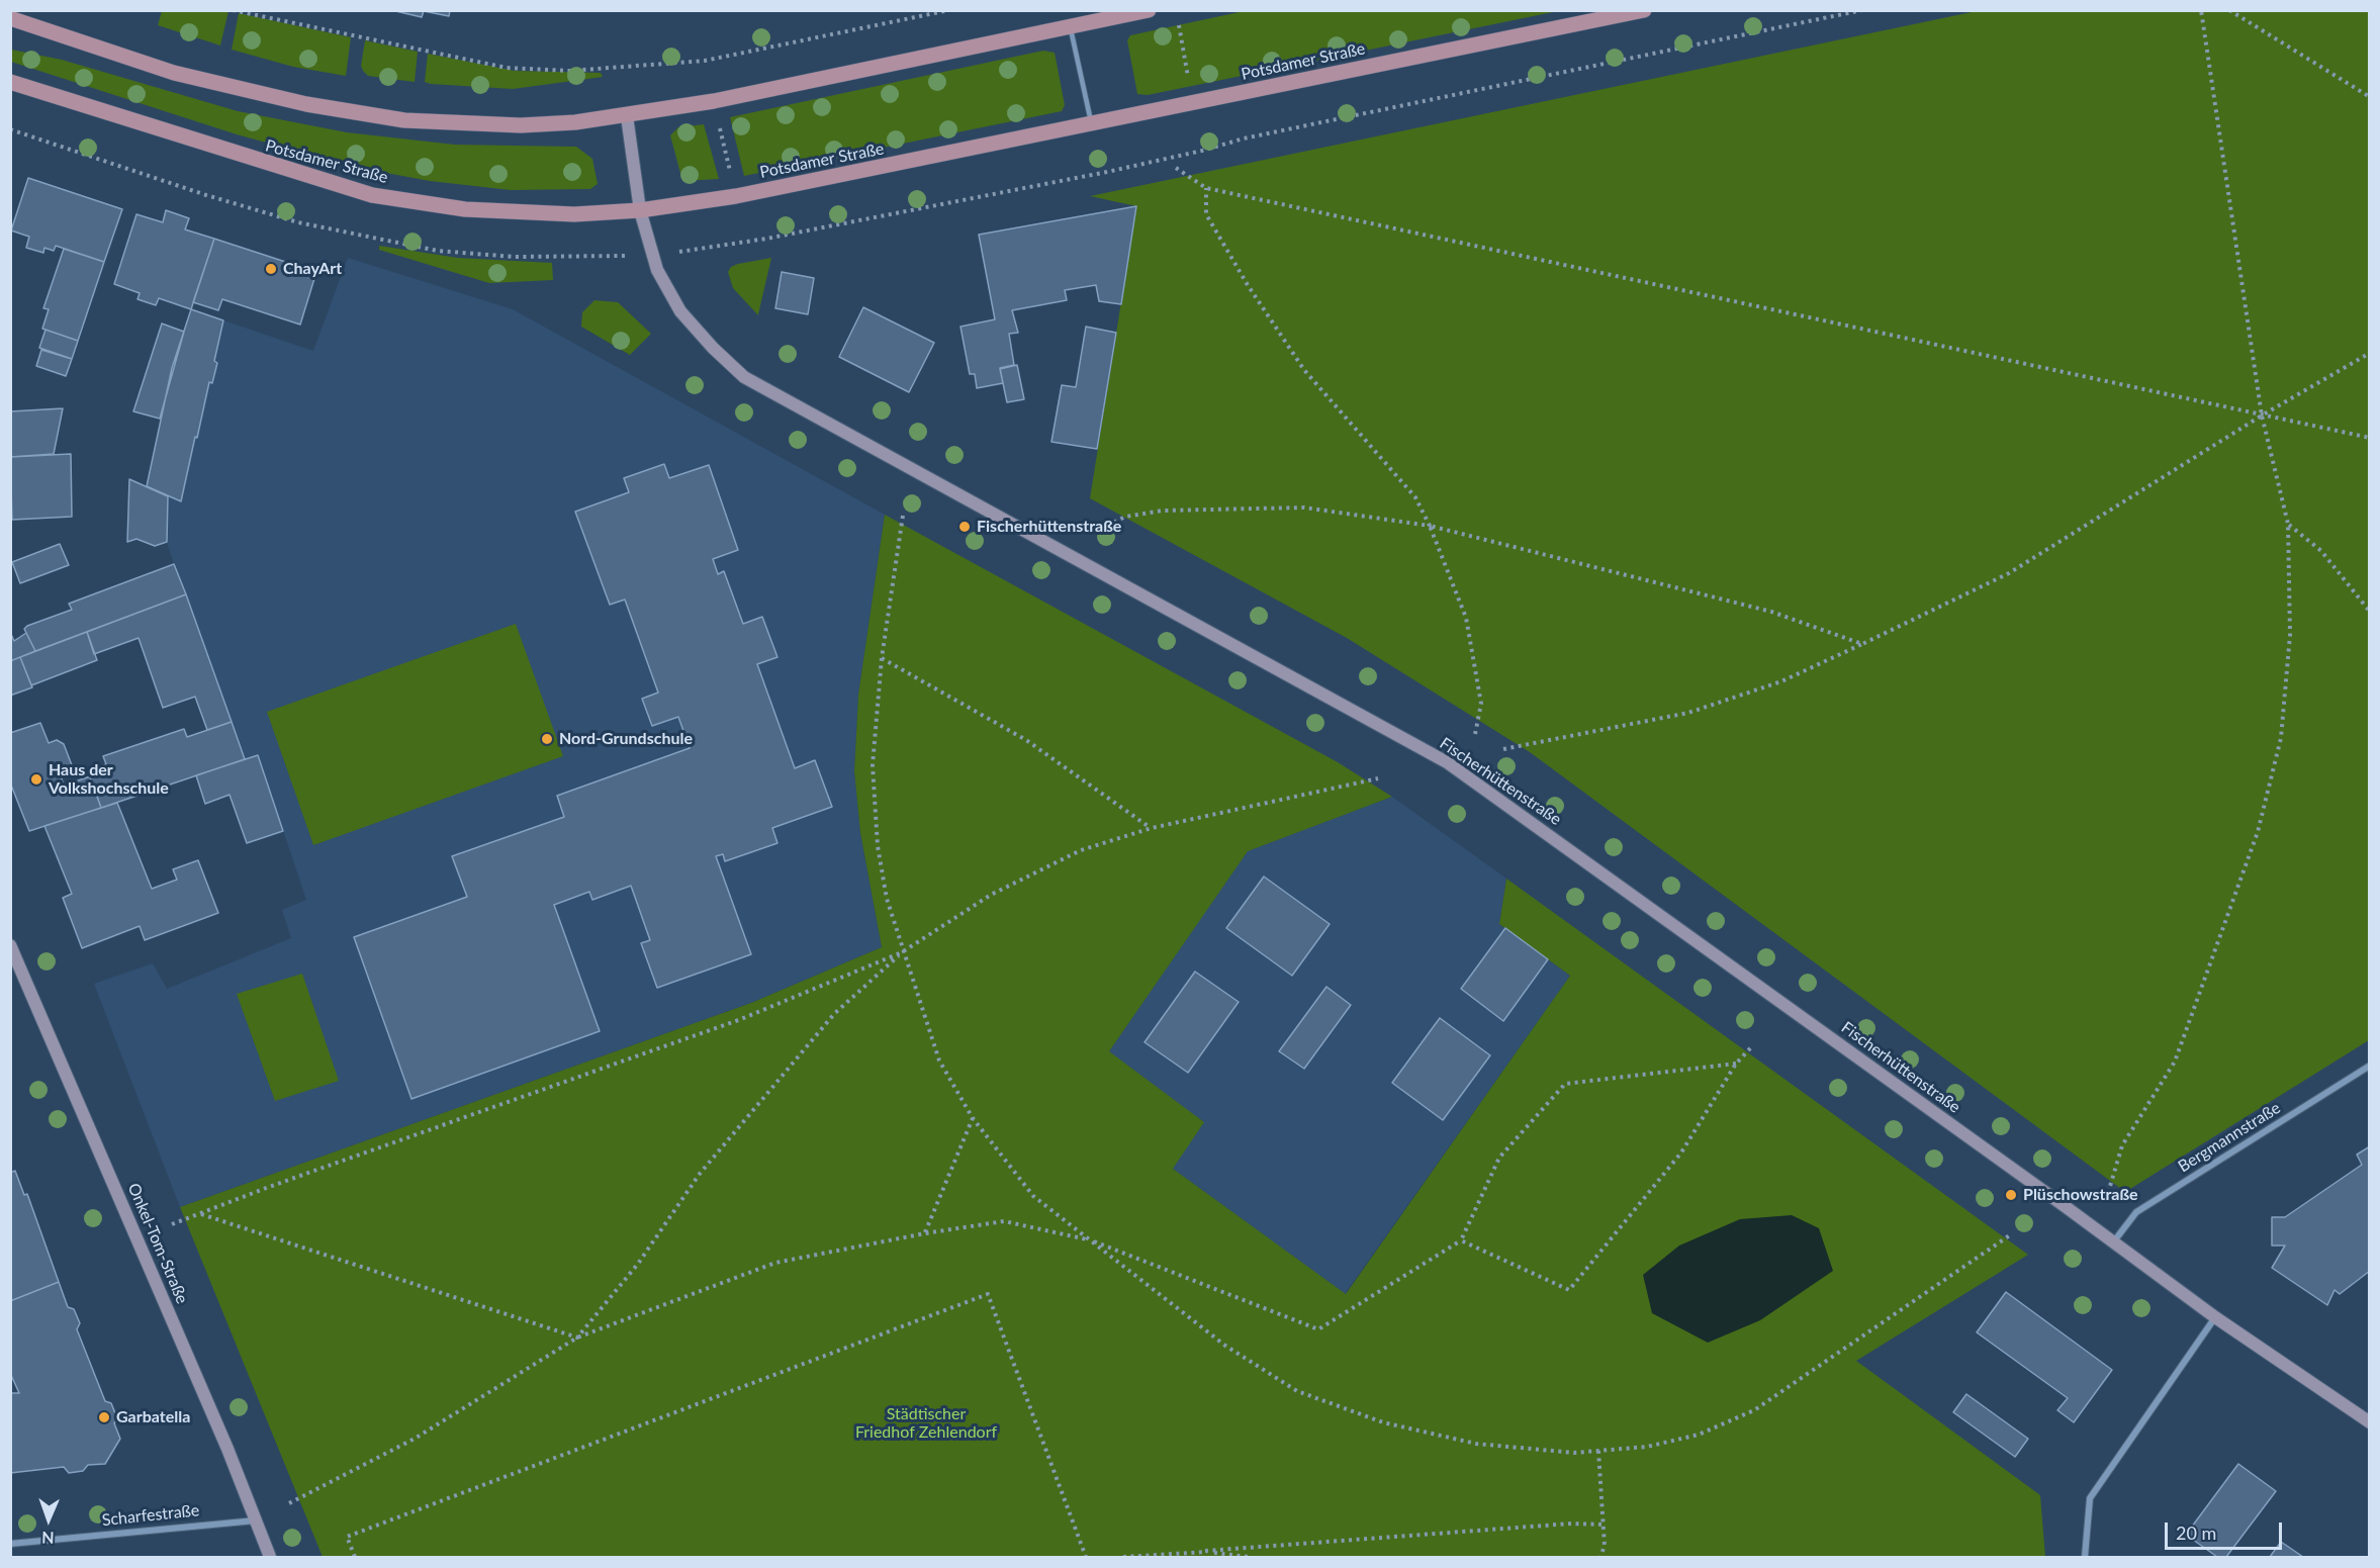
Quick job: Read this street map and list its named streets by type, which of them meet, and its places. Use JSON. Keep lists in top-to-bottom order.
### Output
{
  "streets": {
    "main road": ["Potsdamer Straße"],
    "street": [
      "Fischerhüttenstraße",
      "Bergmannstraße",
      "Onkel-Tom-Straße",
      "Scharfestraße"
    ]
  },
  "crossings": [
    ["Potsdamer Straße", "Fischerhüttenstraße"],
    ["Fischerhüttenstraße", "Bergmannstraße"],
    ["Onkel-Tom-Straße", "Scharfestraße"]
  ],
  "parks": ["Städtischer Friedhof Zehlendorf"],
  "places": [
    "ChayArt",
    "Fischerhüttenstraße",
    "Nord-Grundschule",
    "Haus der Volkshochschule",
    "Plüschowstraße",
    "Garbatella"
  ],
  "scale_bar": "20 m",
  "north": "bottom"
}
